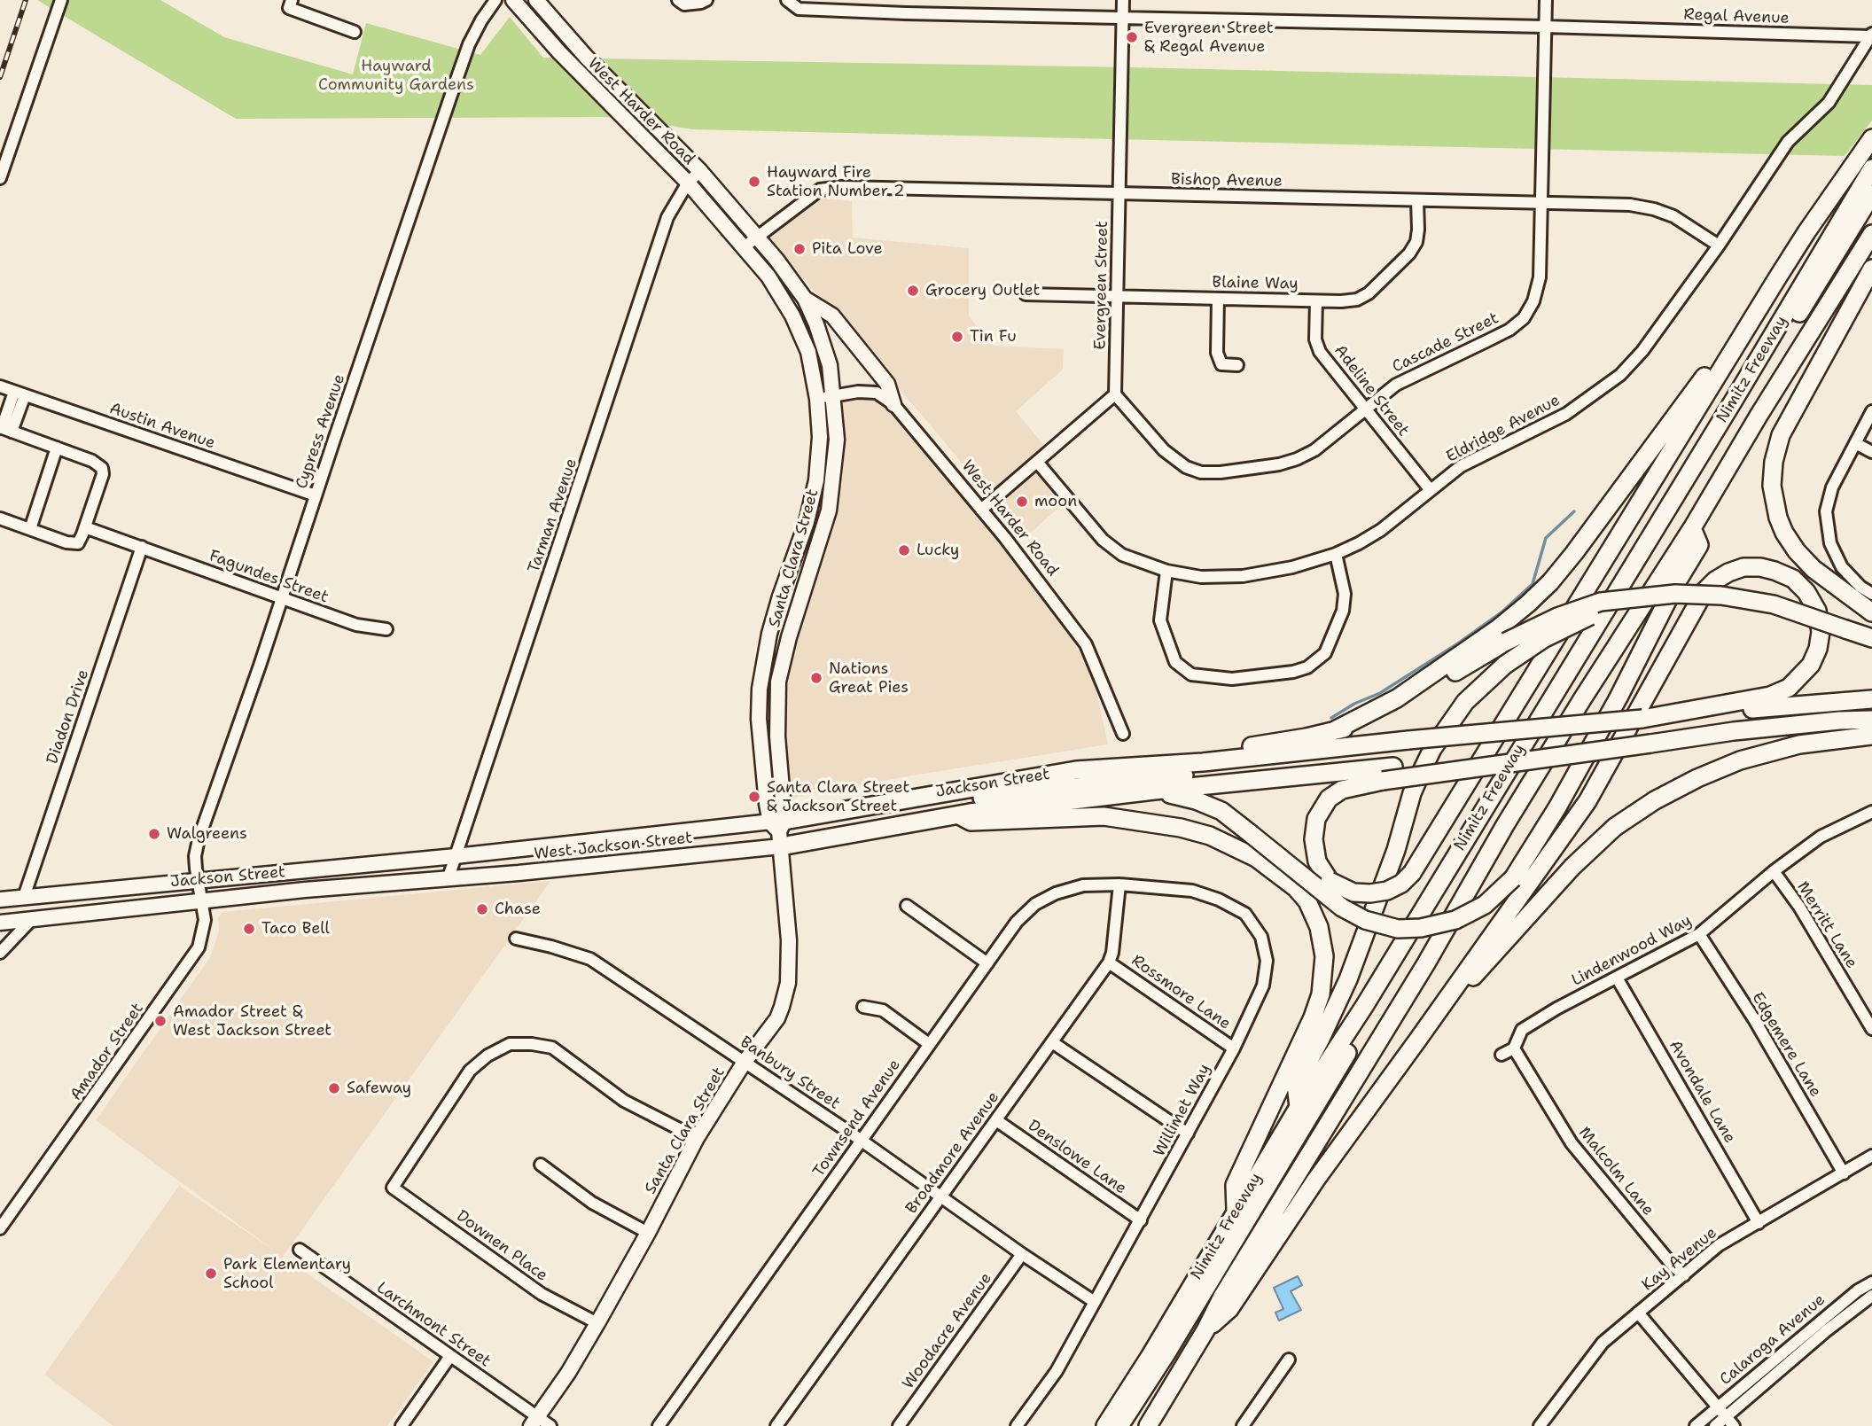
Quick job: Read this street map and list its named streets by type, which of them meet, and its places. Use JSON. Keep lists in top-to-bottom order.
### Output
{
  "streets": {
    "highway": ["Nimitz Freeway", "Jackson Street"],
    "main road": ["West Harder Road", "Santa Clara Street", "West Jackson Street"],
    "street": [
      "Regal Avenue",
      "Bishop Avenue",
      "Blaine Way",
      "Evergreen Street",
      "Cascade Street",
      "Adeline Street",
      "Austin Avenue",
      "Eldridge Avenue",
      "Cypress Avenue",
      "Tarman Avenue",
      "Fagundes Street",
      "Diadon Drive",
      "Merritt Lane",
      "Lindenwood Way",
      "Rossmore Lane",
      "Edgemere Lane",
      "Amador Street",
      "Banbury Street",
      "Avondale Lane",
      "Willimet Way",
      "Townsend Avenue",
      "Broadmore Avenue",
      "Denslowe Lane",
      "Malcolm Lane",
      "Downen Place",
      "Kay Avenue",
      "Larchmont Street",
      "Woodacre Avenue",
      "Calaroga Avenue"
    ]
  },
  "crossings": [
    ["Regal Avenue", "Evergreen Street"],
    ["Regal Avenue", "Cascade Street"],
    ["Regal Avenue", "Eldridge Avenue"],
    ["West Harder Road", "Bishop Avenue"],
    ["West Harder Road", "Tarman Avenue"],
    ["West Harder Road", "Santa Clara Street"],
    ["Bishop Avenue", "Blaine Way"],
    ["Bishop Avenue", "Evergreen Street"],
    ["Bishop Avenue", "Cascade Street"],
    ["Bishop Avenue", "Eldridge Avenue"],
    ["Bishop Avenue", "Santa Clara Street"],
    ["Blaine Way", "Evergreen Street"],
    ["Blaine Way", "Adeline Street"],
    ["Evergreen Street", "Cascade Street"],
    ["Cascade Street", "Adeline Street"],
    ["Adeline Street", "Eldridge Avenue"],
    ["Austin Avenue", "Cypress Avenue"],
    ["Cypress Avenue", "Fagundes Street"],
    ["Cypress Avenue", "Jackson Street"],
    ["Cypress Avenue", "Amador Street"],
    ["Tarman Avenue", "Jackson Street"],
    ["Tarman Avenue", "West Jackson Street"],
    ["Santa Clara Street", "Jackson Street"],
    ["Santa Clara Street", "West Jackson Street"],
    ["Santa Clara Street", "Banbury Street"],
    ["Santa Clara Street", "Downen Place"],
    ["Santa Clara Street", "Larchmont Street"],
    ["Fagundes Street", "Diadon Drive"],
    ["Diadon Drive", "Jackson Street"],
    ["Jackson Street", "West Jackson Street"],
    ["Jackson Street", "Amador Street"],
    ["Merritt Lane", "Lindenwood Way"],
    ["Lindenwood Way", "Edgemere Lane"],
    ["Lindenwood Way", "Avondale Lane"],
    ["Lindenwood Way", "Malcolm Lane"],
    ["Rossmore Lane", "Willimet Way"],
    ["Rossmore Lane", "Broadmore Avenue"],
    ["Edgemere Lane", "Kay Avenue"],
    ["Banbury Street", "Willimet Way"],
    ["Banbury Street", "Townsend Avenue"],
    ["Banbury Street", "Broadmore Avenue"],
    ["Banbury Street", "Woodacre Avenue"],
    ["Avondale Lane", "Kay Avenue"],
    ["Willimet Way", "Townsend Avenue"],
    ["Willimet Way", "Broadmore Avenue"],
    ["Willimet Way", "Denslowe Lane"],
    ["Townsend Avenue", "Broadmore Avenue"],
    ["Broadmore Avenue", "Denslowe Lane"],
    ["Malcolm Lane", "Kay Avenue"]
  ],
  "parks": ["Hayward Community Gardens"],
  "places": [
    "Evergreen Street & Regal Avenue",
    "Hayward Fire Station Number 2",
    "Pita Love",
    "Grocery Outlet",
    "Tin Fu",
    "moon",
    "Lucky",
    "Nations Great Pies",
    "Santa Clara Street & Jackson Street",
    "Walgreens",
    "Chase",
    "Taco Bell",
    "Amador Street & West Jackson Street",
    "Safeway",
    "Park Elementary School"
  ]
}
